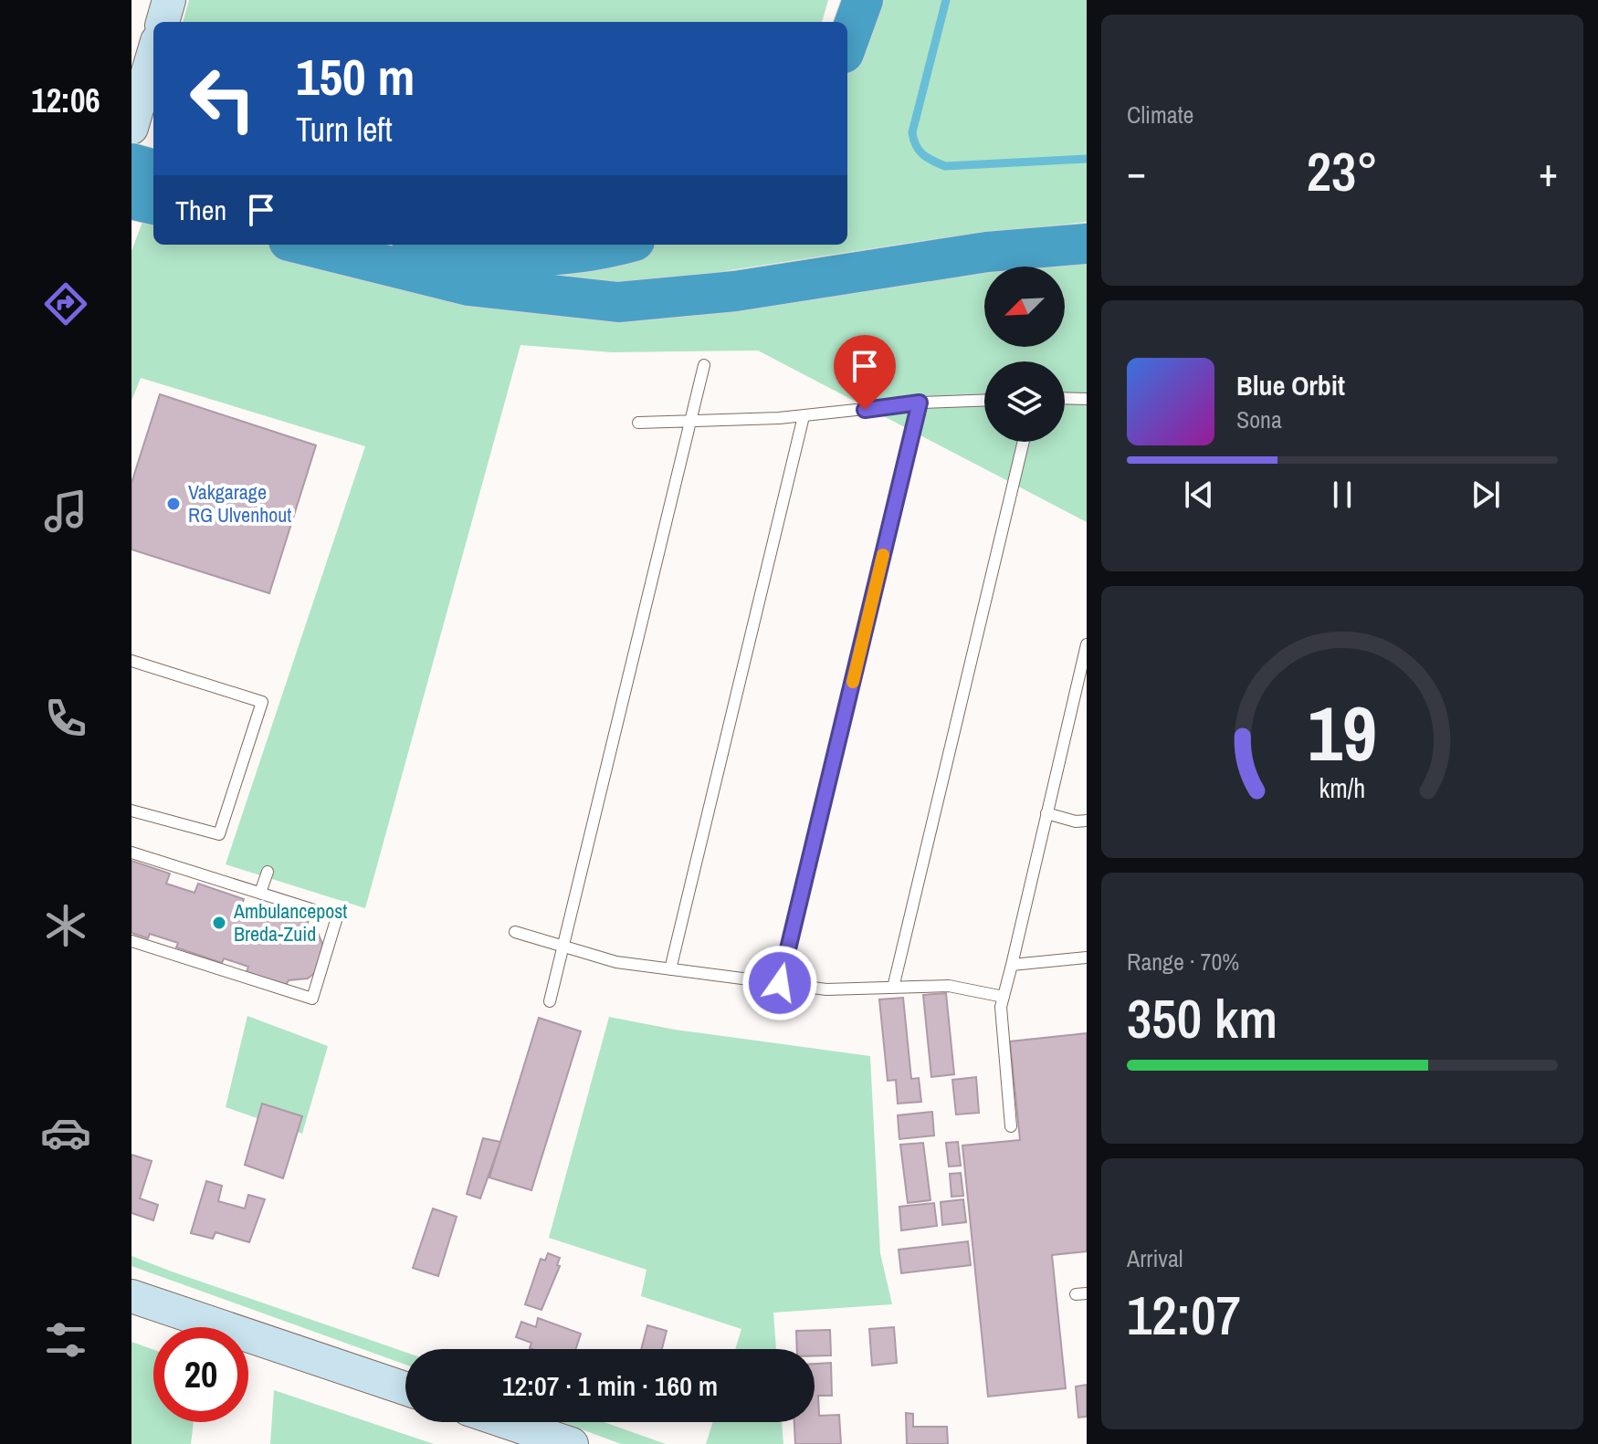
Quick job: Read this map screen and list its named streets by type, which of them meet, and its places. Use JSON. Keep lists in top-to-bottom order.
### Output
{
  "places": ["Vakgarage RG Ulvenhout", "Ambulancepost Breda-Zuid"],
  "north": "bottom left",
  "page": {
    "tabs": "12:06",
    "tile": [
      "Climate",
      ["Range · 70%", "350 km"],
      ["Arrival", "12:07"]
    ],
    "turn": ["150 m", "Turn left"],
    "heat": ["−", "23°", "+"],
    "then": "Then",
    "song": ["Blue Orbit", "Sona"],
    "limit": "20",
    "trip": "12:07 · 1 min · 160 m",
    "gauge": ["19", "km/h"]
  }
}
